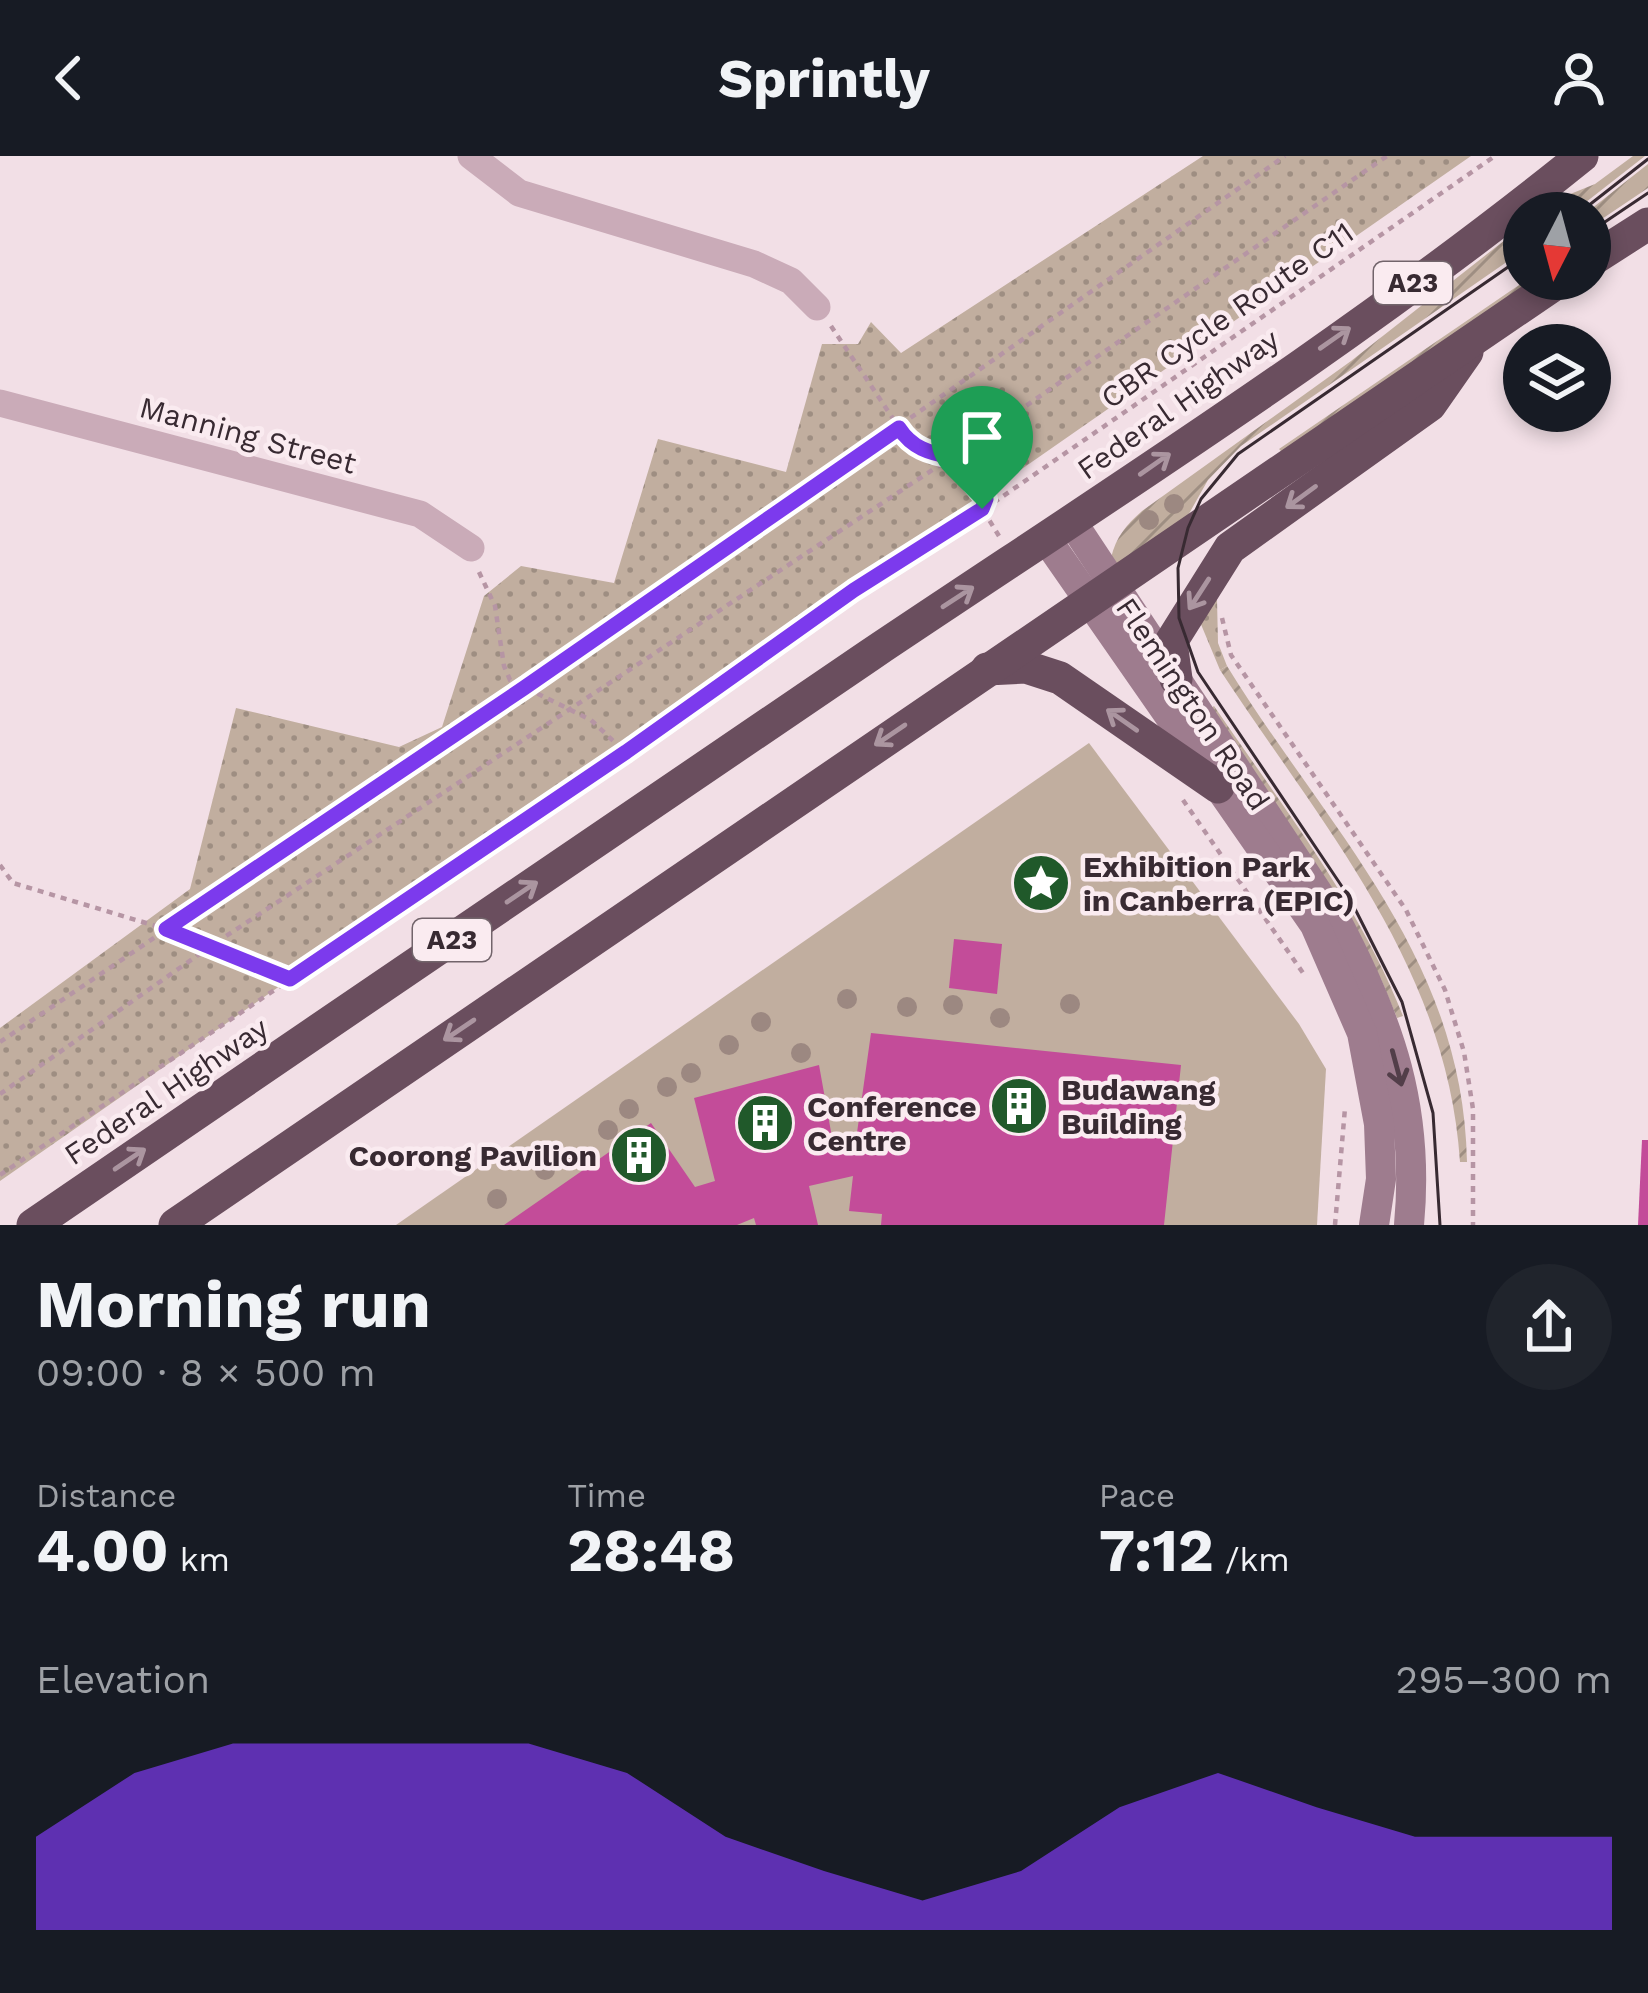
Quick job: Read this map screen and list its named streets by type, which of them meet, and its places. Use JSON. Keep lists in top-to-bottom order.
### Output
{
  "streets": {
    "highway": ["A23", "Federal Highway"],
    "main road": ["Flemington Road"],
    "street": ["Manning Street"],
    "path": ["CBR Cycle Route C11"]
  },
  "crossings": [
    ["A23", "Flemington Road"],
    ["Federal Highway", "Flemington Road"]
  ],
  "places": {
    "place": ["Exhibition Park in Canberra (EPIC)"],
    "building": ["Budawang Building", "Conference Centre", "Coorong Pavilion"]
  },
  "north": "bottom",
  "page": {
    "header": "Sprintly",
    "heading": ["Morning run", "09:00 · 8 × 500 m"],
    "stats": [
      ["Distance", "4.00 km"],
      ["Time", "28:48"],
      ["Pace", "7:12 /km"]
    ],
    "chart": ["Elevation", "295–300 m"]
  }
}
